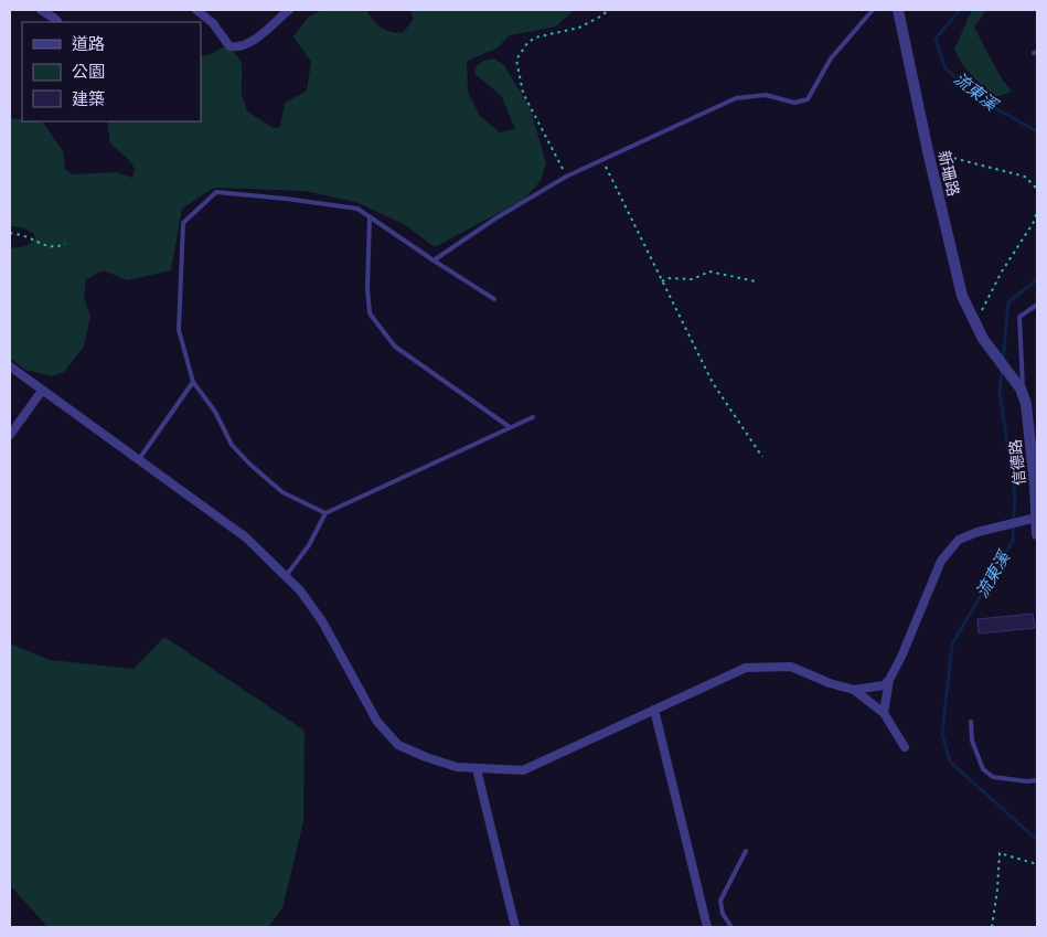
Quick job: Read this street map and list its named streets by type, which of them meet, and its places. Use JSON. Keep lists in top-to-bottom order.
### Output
{
  "streets": {
    "street": ["新珊路", "信德路"]
  },
  "crossings": [
    ["新珊路", "信德路"]
  ],
  "water": ["流東溪"],
  "legend": ["道路", "公園", "建築"]
}
